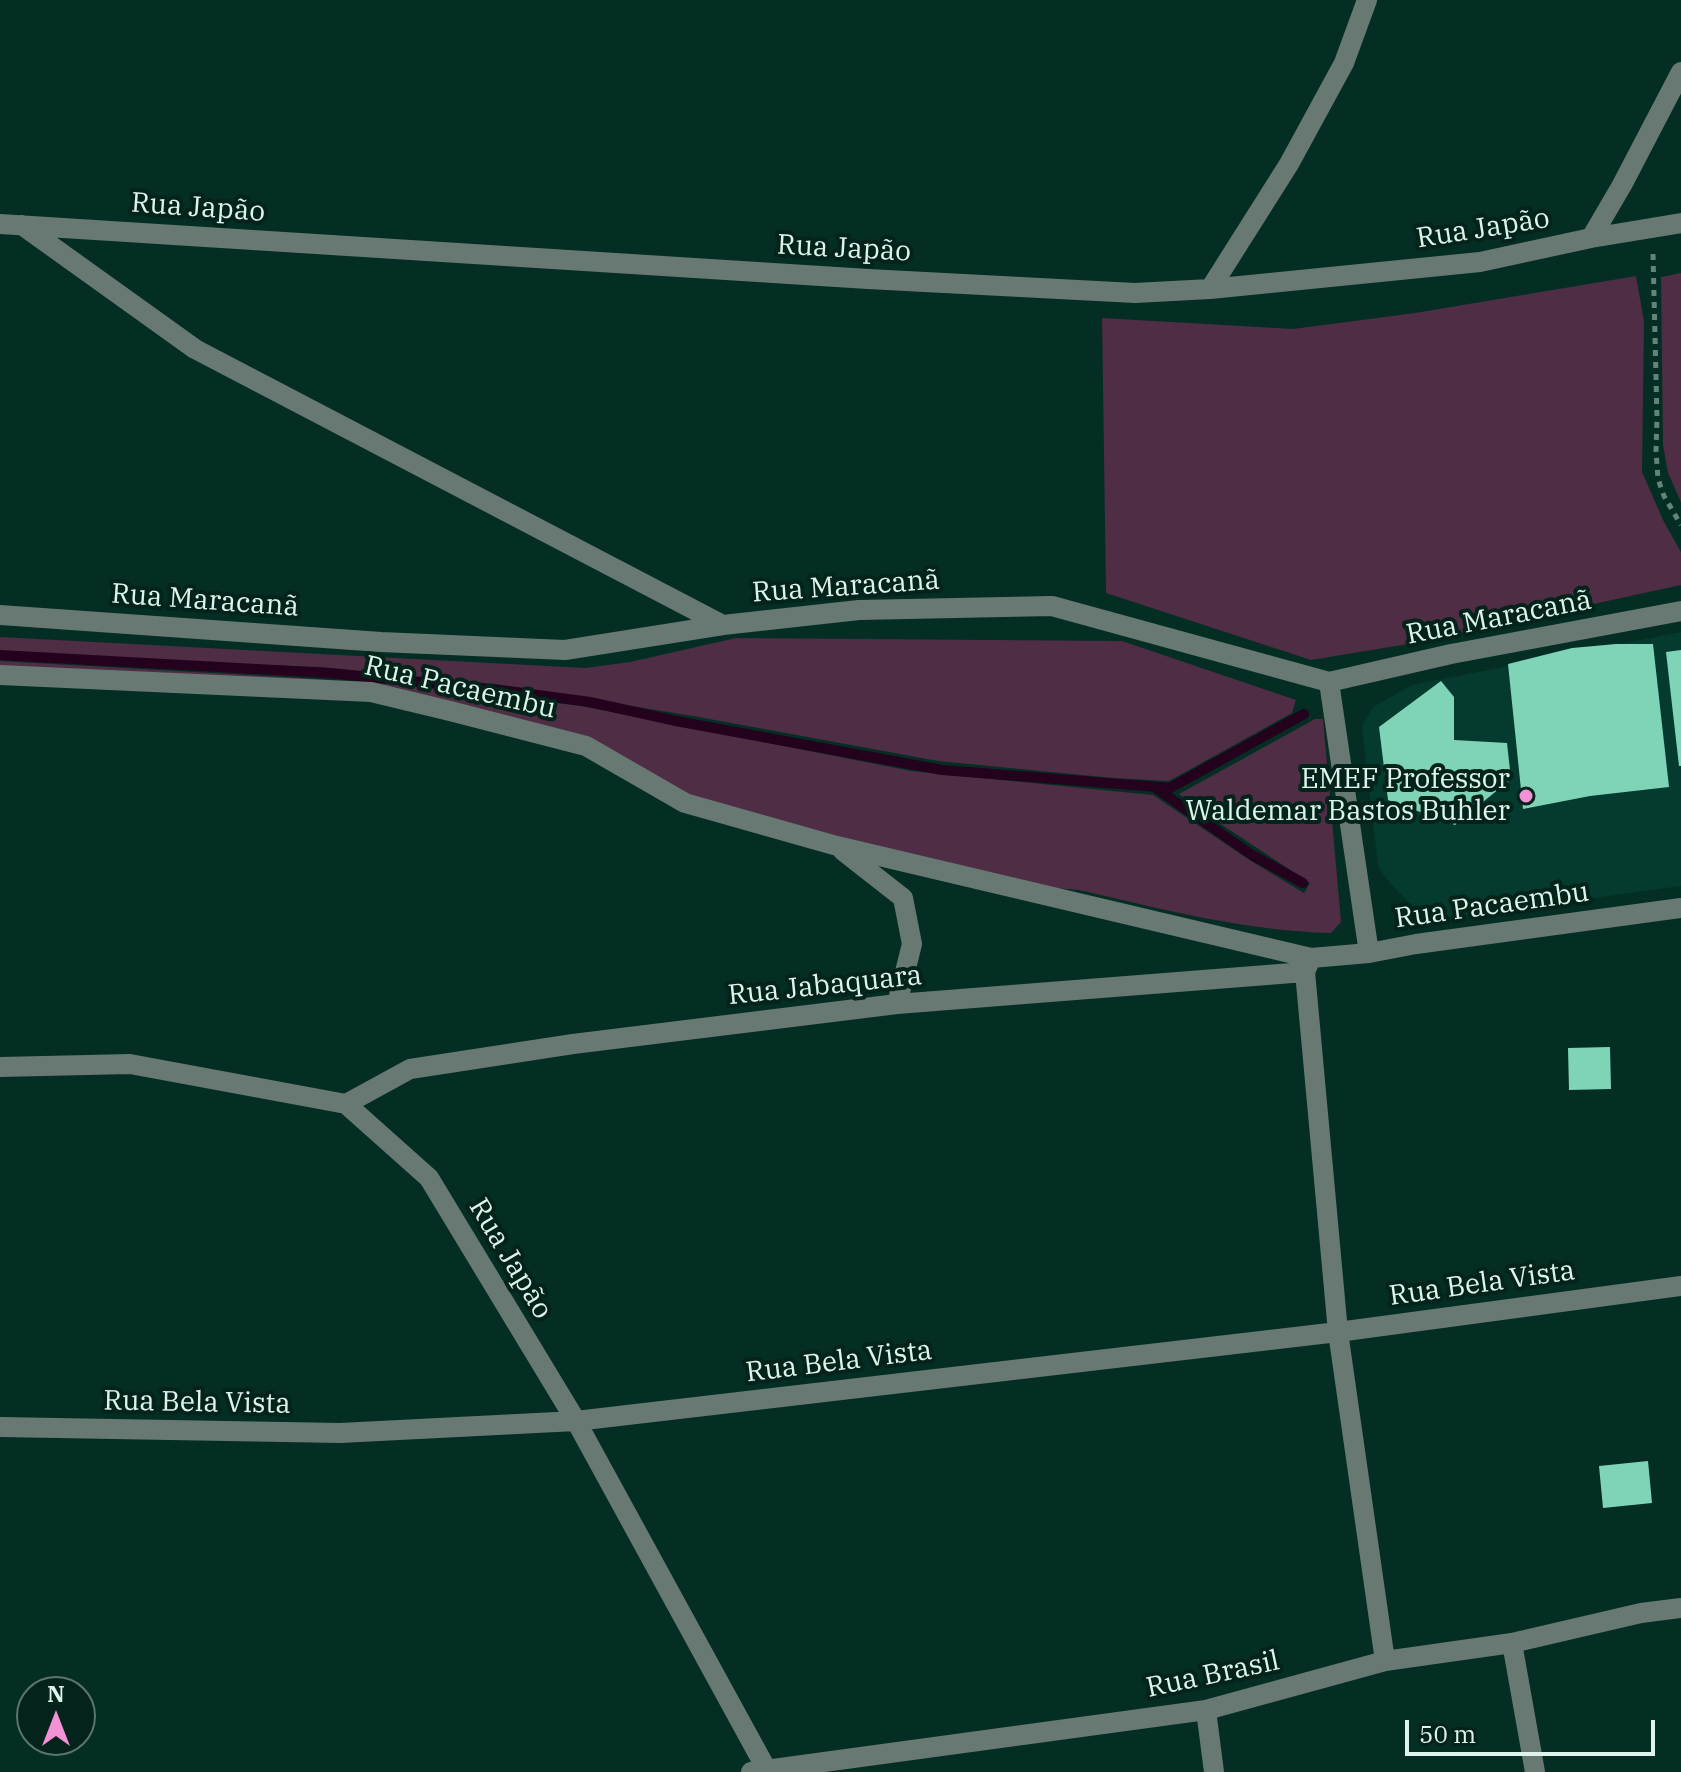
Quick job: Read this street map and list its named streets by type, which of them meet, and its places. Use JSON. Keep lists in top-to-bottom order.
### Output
{
  "streets": {
    "street": [
      "Rua Japão",
      "Rua Maracanã",
      "Rua Pacaembu",
      "Rua Jabaquara",
      "Rua Bela Vista",
      "Rua Brasil"
    ]
  },
  "crossings": [
    ["Rua Japão", "Rua Jabaquara"],
    ["Rua Japão", "Rua Bela Vista"],
    ["Rua Japão", "Rua Brasil"],
    ["Rua Pacaembu", "Rua Jabaquara"]
  ],
  "places": ["EMEF Professor Waldemar Bastos Buhler"],
  "scale_bar": "50 m",
  "north": "top"
}
